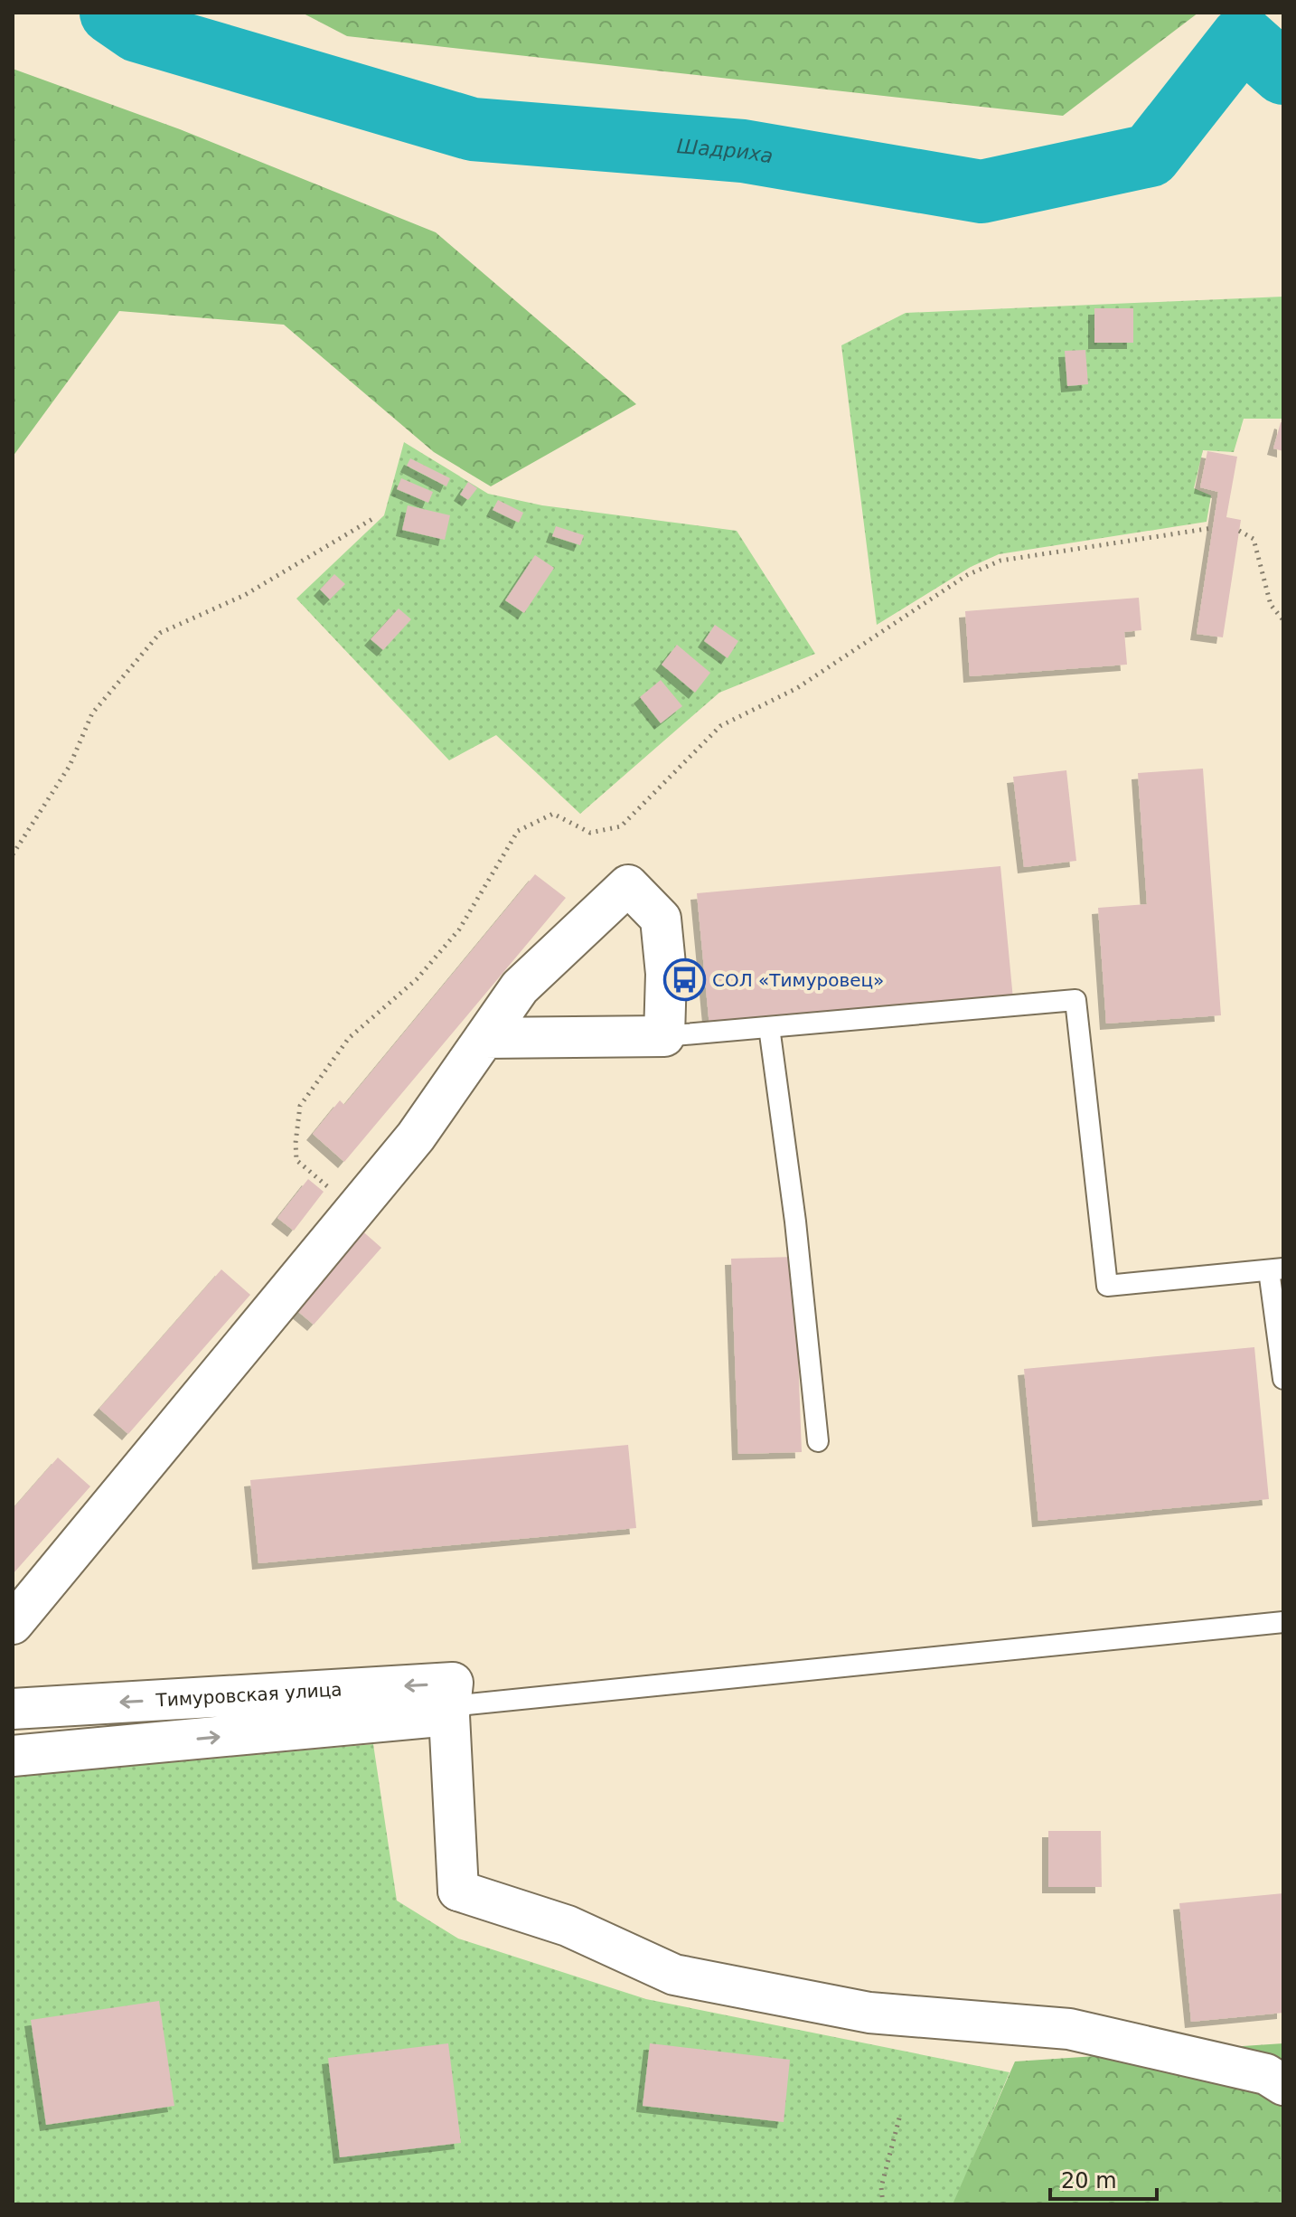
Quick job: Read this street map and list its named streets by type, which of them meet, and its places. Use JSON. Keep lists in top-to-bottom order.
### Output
{
  "streets": {
    "street": ["Тимуровская улица"]
  },
  "water": ["Шадриха"],
  "places": {
    "bus stop": ["СОЛ «Тимуровец»"]
  },
  "scale_bar": "20 m"
}
